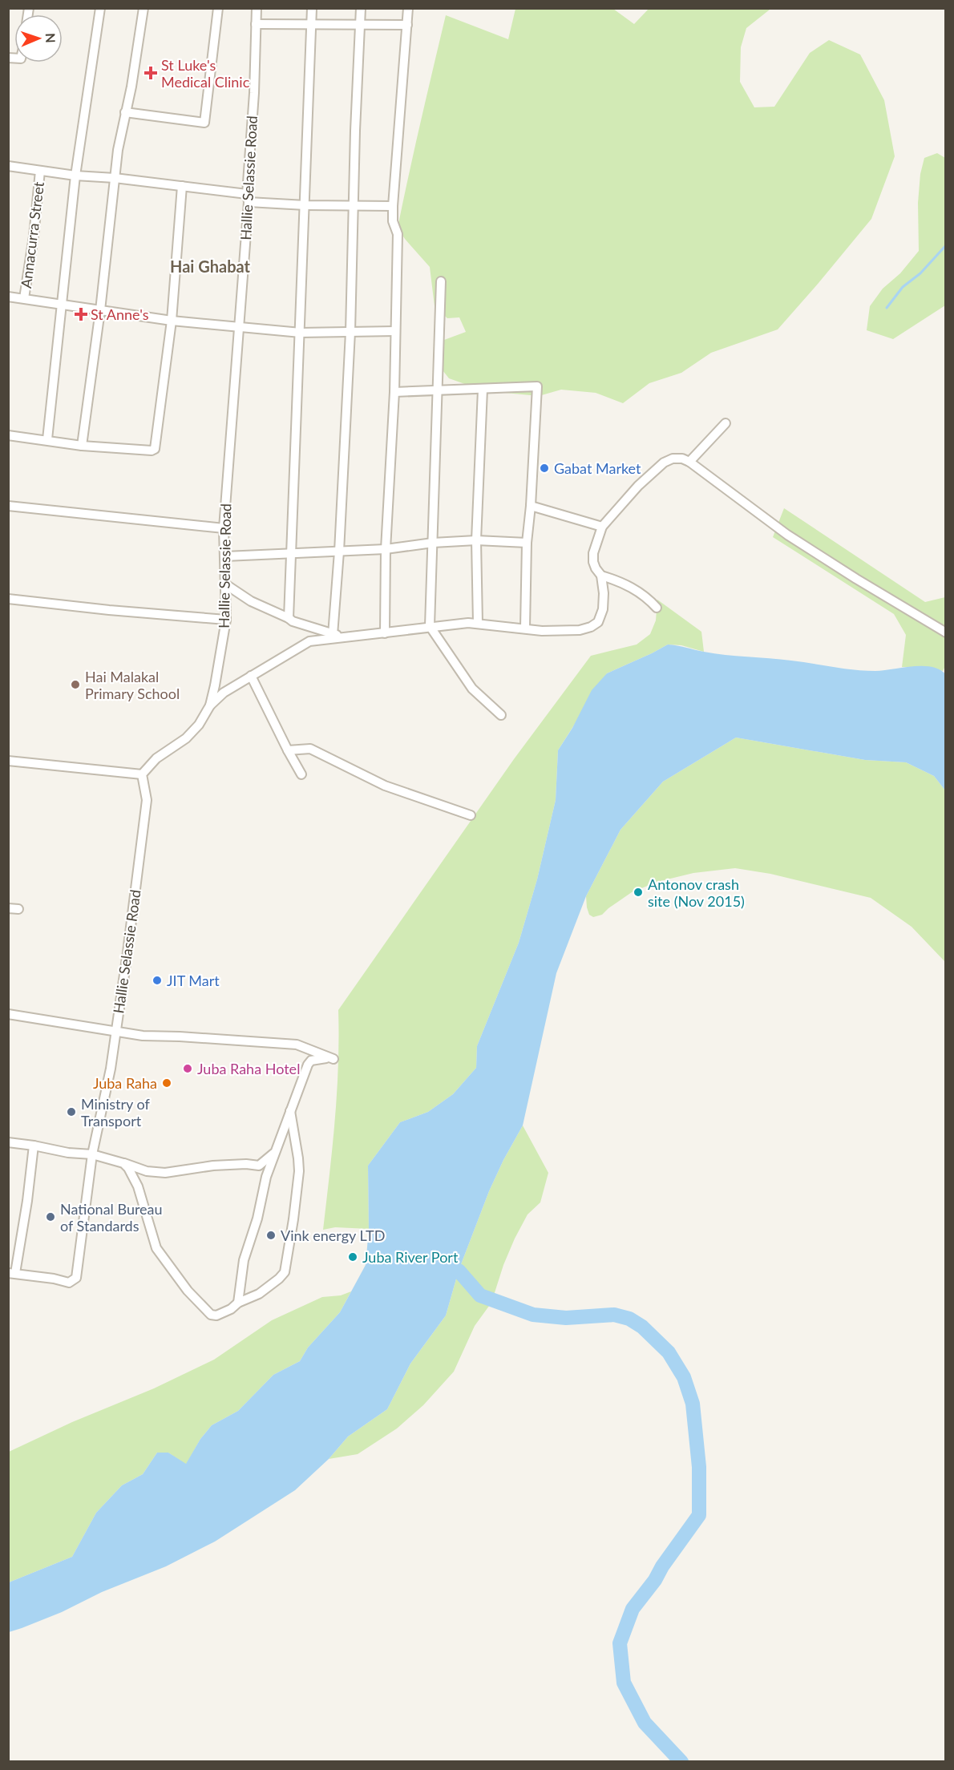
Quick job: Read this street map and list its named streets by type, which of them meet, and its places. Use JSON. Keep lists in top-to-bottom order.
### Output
{
  "streets": {
    "street": ["Hallie Selassie Road", "Annacurra Street"]
  },
  "districts": ["Hai Ghabat"],
  "places": {
    "health": ["St Luke's Medical Clinic", "St Anne's"],
    "other": [
      "Gabat Market",
      "Hai Malakal Primary School",
      "Antonov crash site (Nov 2015)",
      "JIT Mart",
      "Juba Raha Hotel",
      "Juba Raha",
      "Ministry of Transport",
      "National Bureau of Standards",
      "Vink energy LTD",
      "Juba River Port"
    ]
  },
  "north": "right"
}
